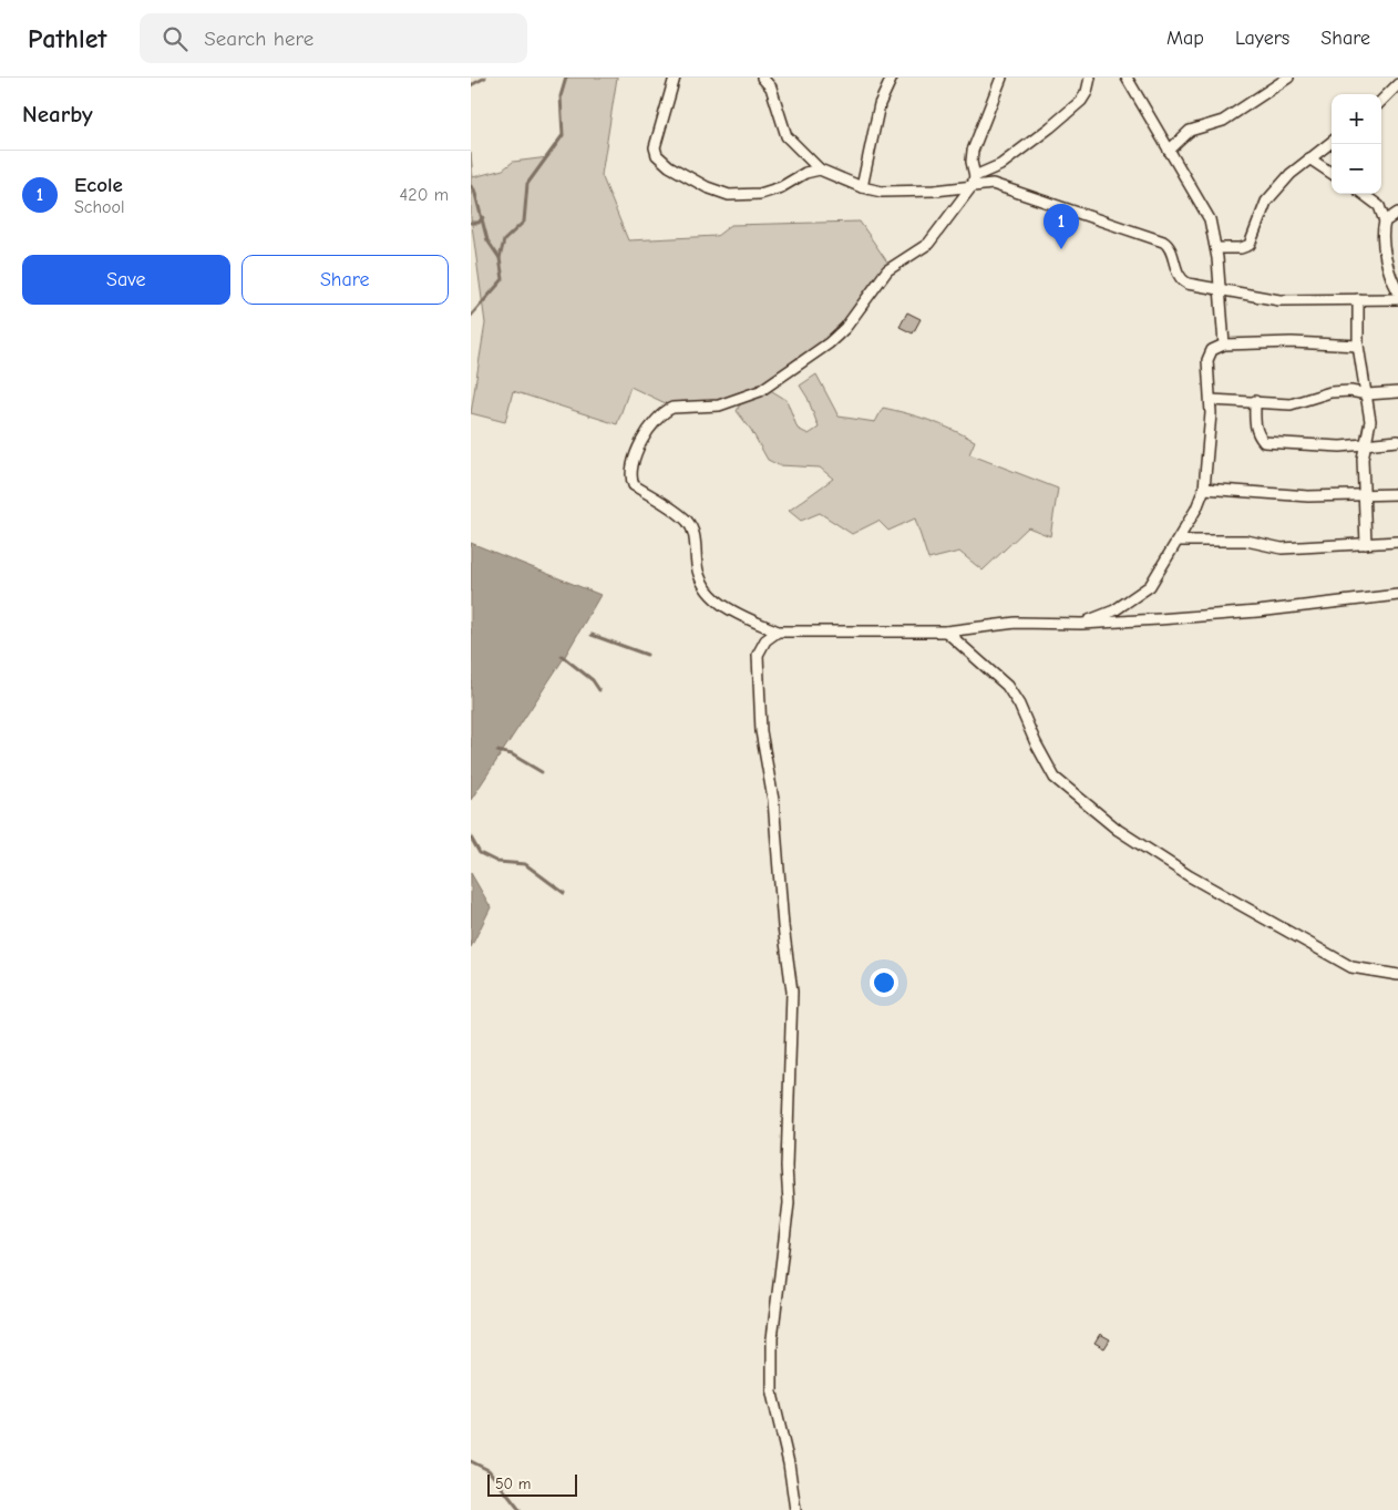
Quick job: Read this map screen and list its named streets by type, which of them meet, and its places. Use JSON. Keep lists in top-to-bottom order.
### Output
{
  "scale_bar": "50 m",
  "page": {
    "header": "Pathlet",
    "search": "Search here",
    "nav": ["Map", "Layers", "Share"],
    "heading": "Nearby",
    "map_buttons": ["+", "−"],
    "list": [
      {
        "mark": "1",
        "name": "Ecole",
        "note": "School",
        "value": "420 m"
      }
    ],
    "pins": "1",
    "buttons": ["Save", "Share"],
    "scale": "50 m"
  }
}
